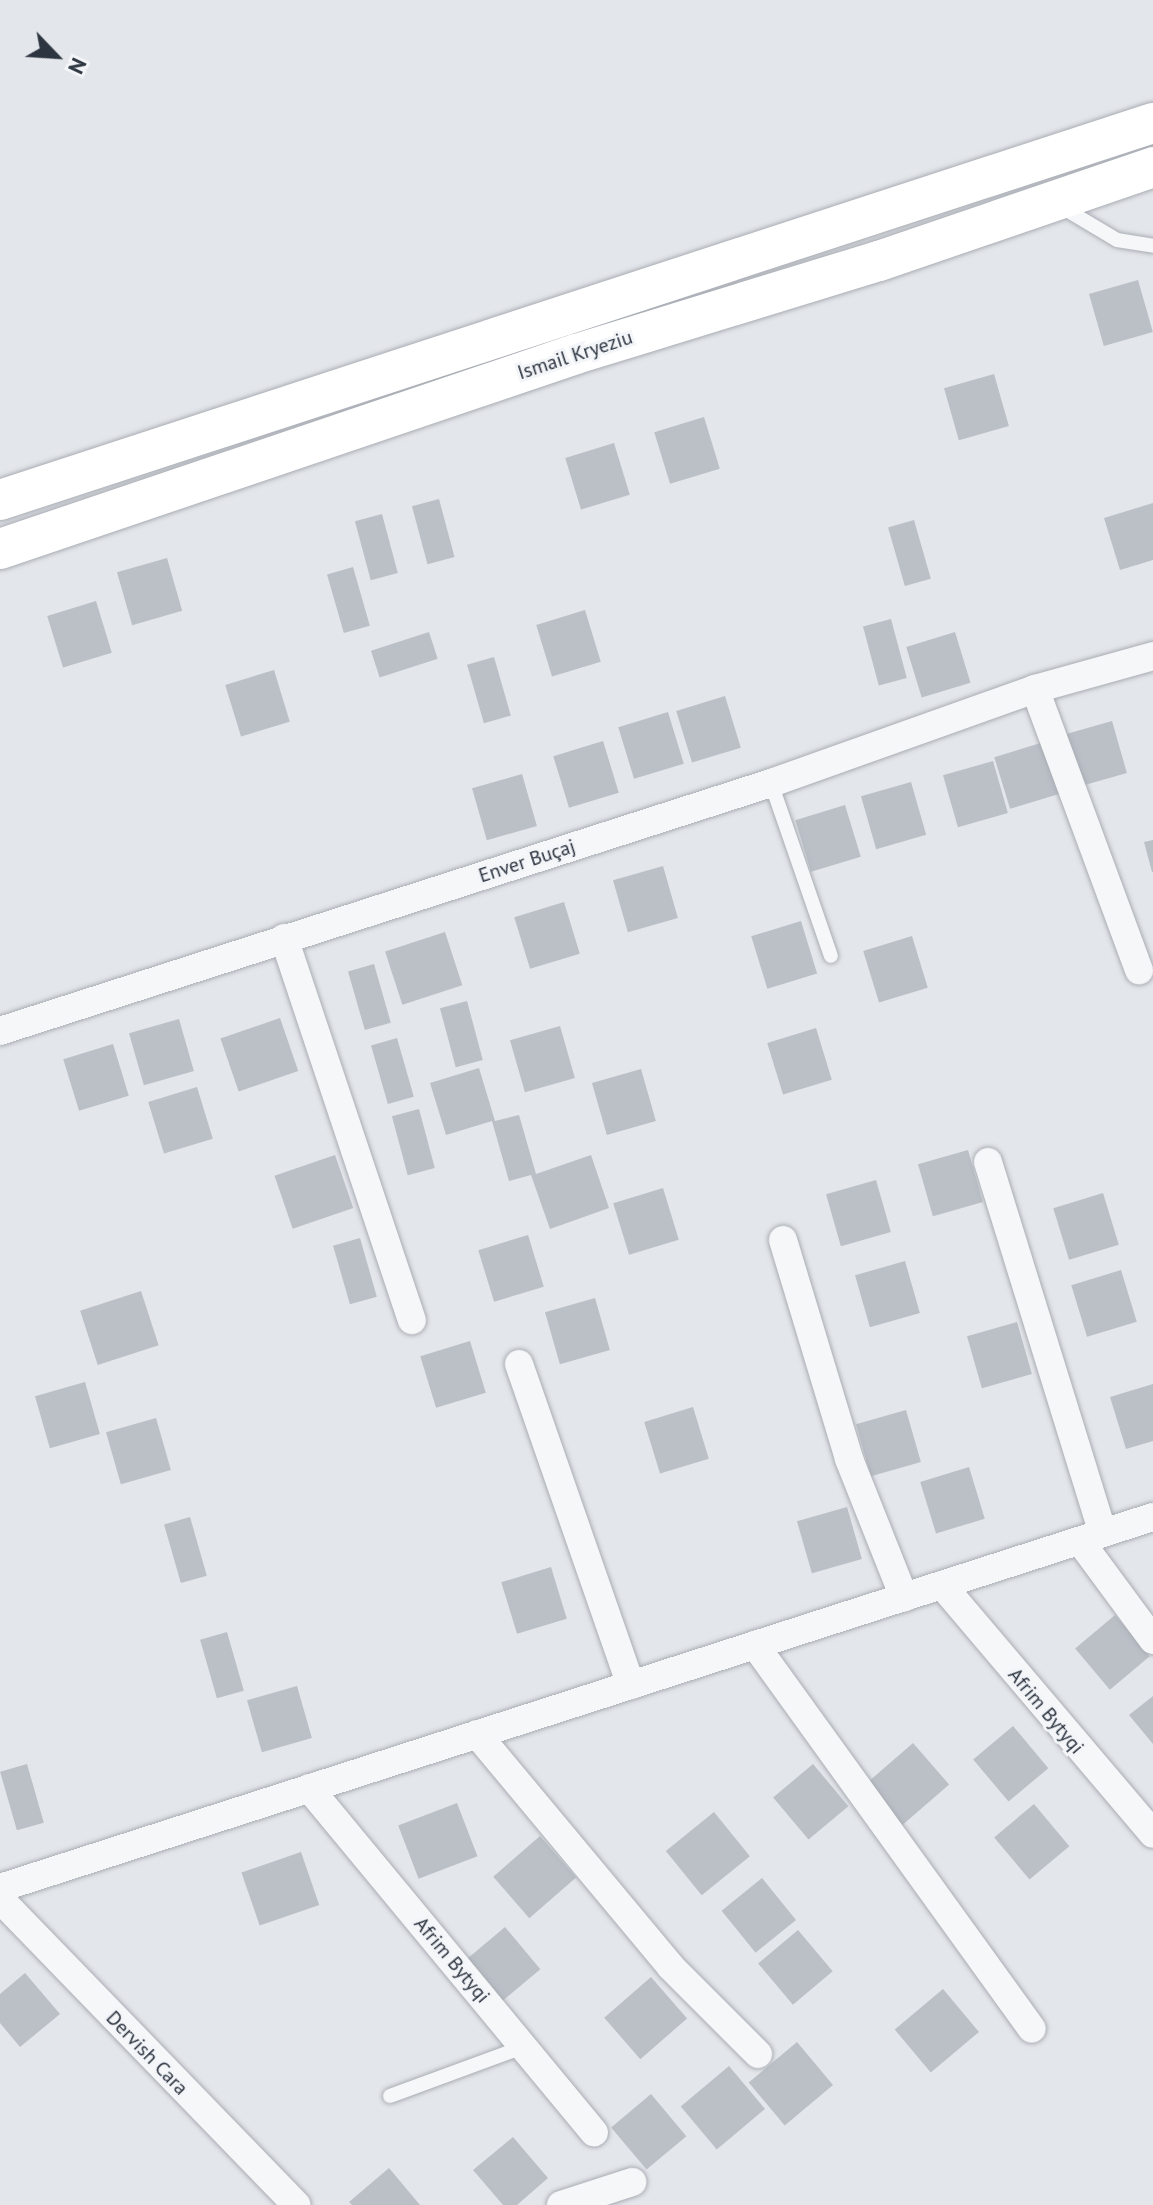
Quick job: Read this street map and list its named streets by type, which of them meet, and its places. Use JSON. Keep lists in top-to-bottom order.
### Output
{
  "streets": {
    "main road": ["Ismail Kryeziu"],
    "street": ["Enver Buçaj", "Afrim Bytyqi", "Dervish Cara"]
  },
  "north": "bottom right"
}
